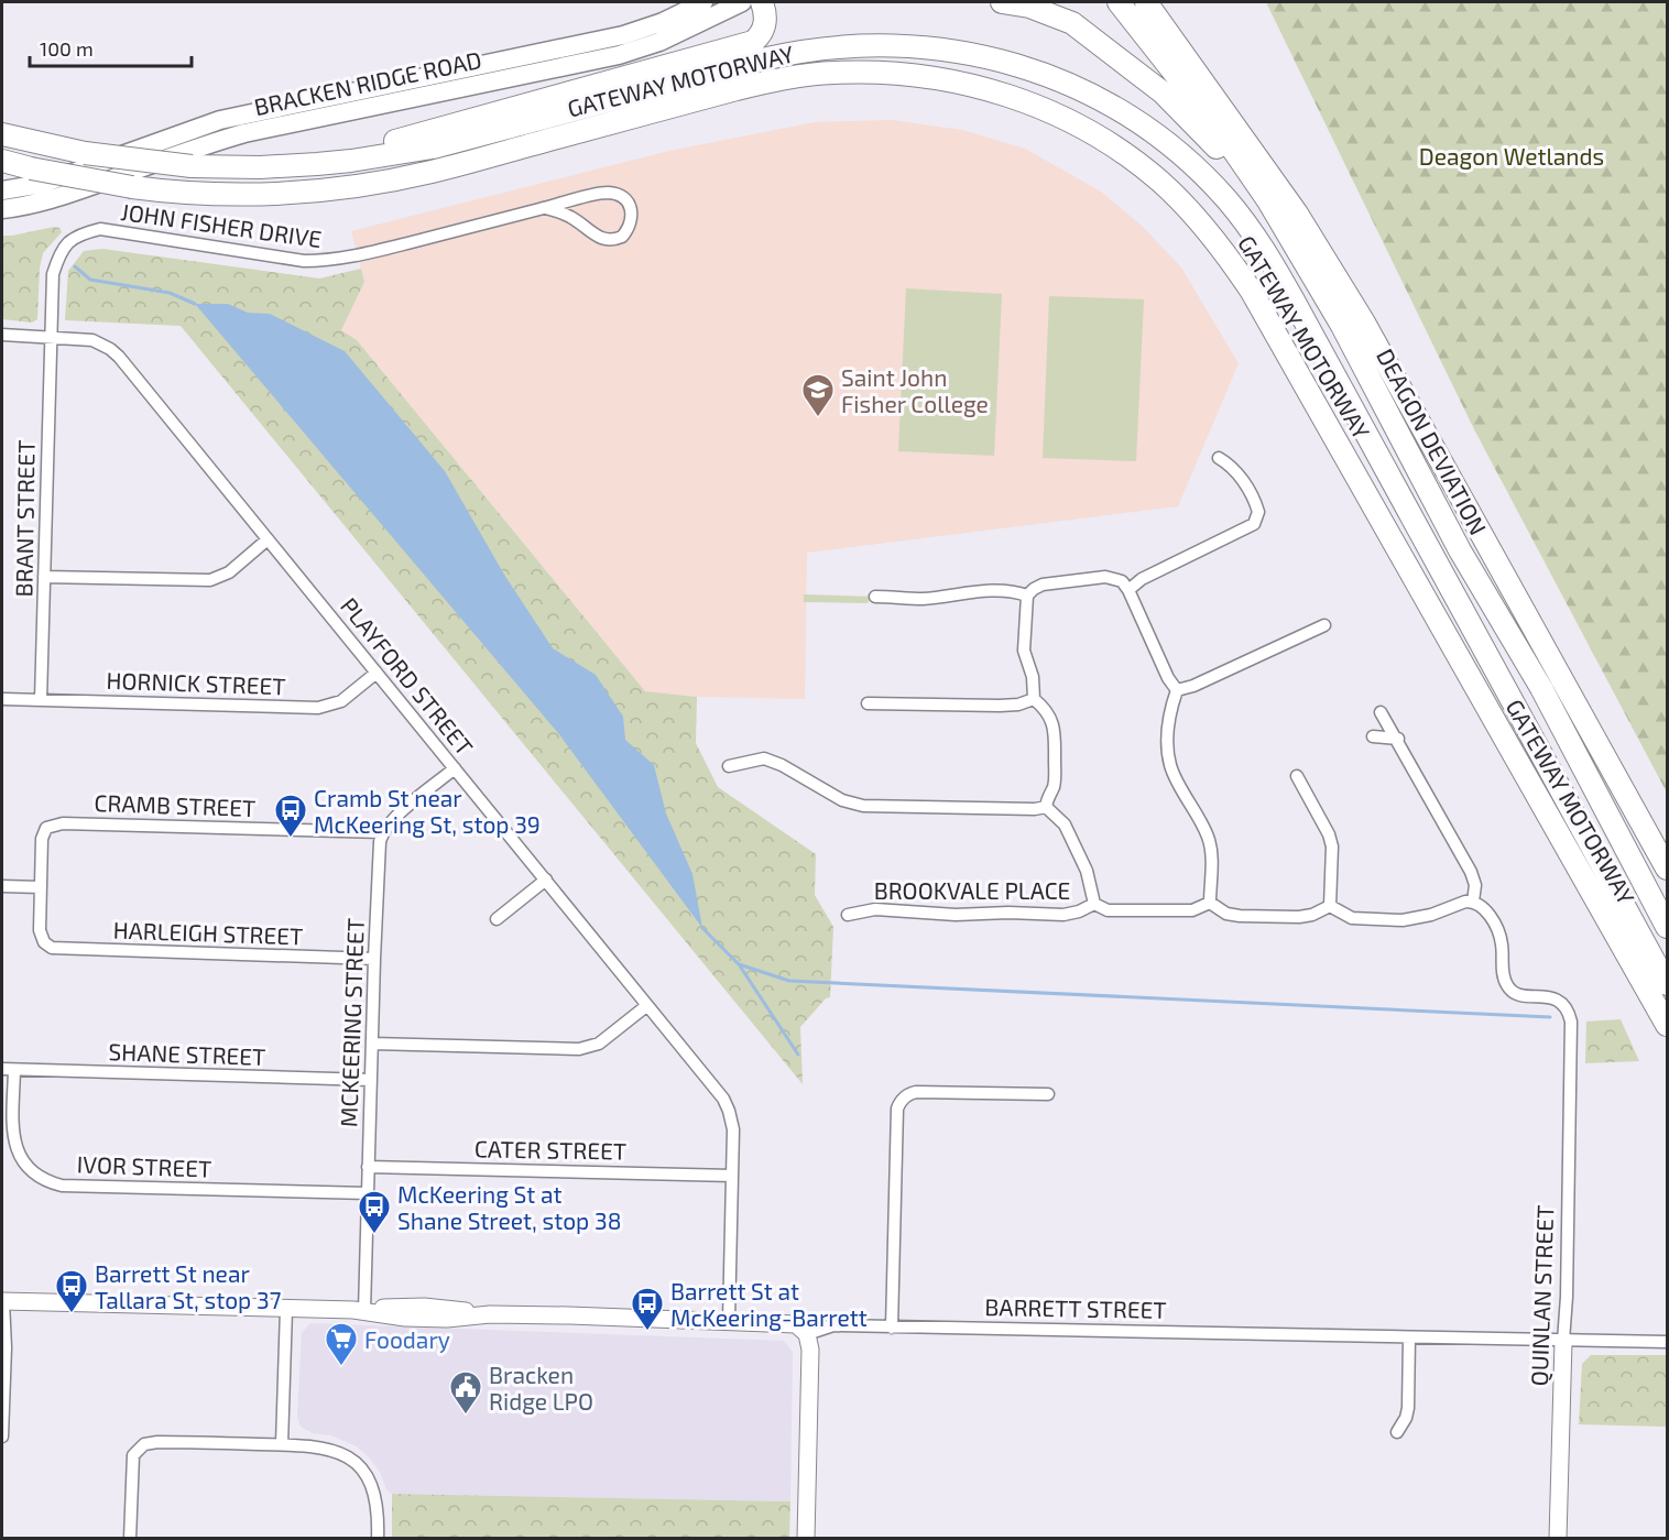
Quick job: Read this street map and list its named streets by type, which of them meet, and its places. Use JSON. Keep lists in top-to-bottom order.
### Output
{
  "streets": {
    "highway": ["GATEWAY MOTORWAY", "DEAGON DEVIATION"],
    "main road": ["BRACKEN RIDGE ROAD"],
    "street": [
      "JOHN FISHER DRIVE",
      "BRANT STREET",
      "PLAYFORD STREET",
      "HORNICK STREET",
      "CRAMB STREET",
      "BROOKVALE PLACE",
      "HARLEIGH STREET",
      "MCKEERING STREET",
      "SHANE STREET",
      "CATER STREET",
      "IVOR STREET",
      "QUINLAN STREET",
      "BARRETT STREET"
    ]
  },
  "crossings": [
    ["JOHN FISHER DRIVE", "BRANT STREET"],
    ["JOHN FISHER DRIVE", "PLAYFORD STREET"],
    ["BRANT STREET", "PLAYFORD STREET"],
    ["BRANT STREET", "HORNICK STREET"],
    ["PLAYFORD STREET", "HORNICK STREET"],
    ["PLAYFORD STREET", "CATER STREET"],
    ["CRAMB STREET", "HARLEIGH STREET"],
    ["CRAMB STREET", "MCKEERING STREET"],
    ["HARLEIGH STREET", "MCKEERING STREET"],
    ["MCKEERING STREET", "SHANE STREET"],
    ["MCKEERING STREET", "CATER STREET"],
    ["MCKEERING STREET", "IVOR STREET"],
    ["SHANE STREET", "IVOR STREET"],
    ["QUINLAN STREET", "BARRETT STREET"]
  ],
  "parks": ["Deagon Wetlands"],
  "places": {
    "school or university": ["Saint John Fisher College"],
    "bus stop": [
      "Cramb St near McKeering St, stop 39",
      "McKeering St at Shane Street, stop 38",
      "Barrett St near Tallara St, stop 37",
      "Barrett St at McKeering-Barrett"
    ],
    "supermarket": ["Foodary"],
    "public building": ["Bracken Ridge LPO"]
  },
  "scale_bar": "100 m"
}
